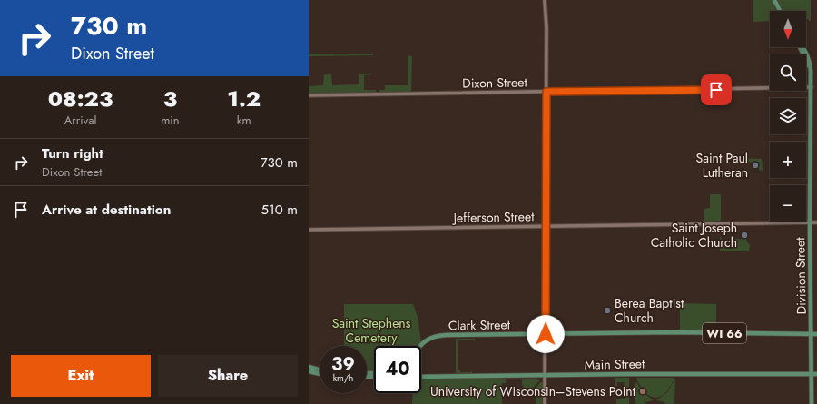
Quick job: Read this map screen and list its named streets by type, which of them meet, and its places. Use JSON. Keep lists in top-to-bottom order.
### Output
{
  "streets": {
    "main road": [
      "Division Street",
      "Clark Street",
      "WI 66",
      "Main Street"
    ],
    "street": ["Dixon Street", "Jefferson Street"]
  },
  "crossings": [
    ["Dixon Street", "Division Street"],
    ["Jefferson Street", "Division Street"],
    ["Division Street", "Clark Street"],
    ["Division Street", "Main Street"]
  ],
  "parks": ["Saint Stephens Cemetery"],
  "places": [
    "Saint Paul Lutheran",
    "Saint Joseph Catholic Church",
    "Berea Baptist Church",
    "University of Wisconsin–Stevens Point"
  ],
  "north": "bottom",
  "page": {
    "turn": ["730 m", "Dixon Street"],
    "map_buttons": ["+", "−"],
    "eta": [
      "08:23",
      "Arrival",
      "3",
      "min",
      "1.2",
      "km"
    ],
    "list": [
      {
        "name": "Turn right",
        "note": "Dixon Street",
        "value": "730 m"
      },
      {
        "name": "Arrive at destination",
        "value": "510 m"
      }
    ],
    "speed": "39 km/h",
    "limit": "40",
    "buttons": ["Exit", "Share"]
  }
}
